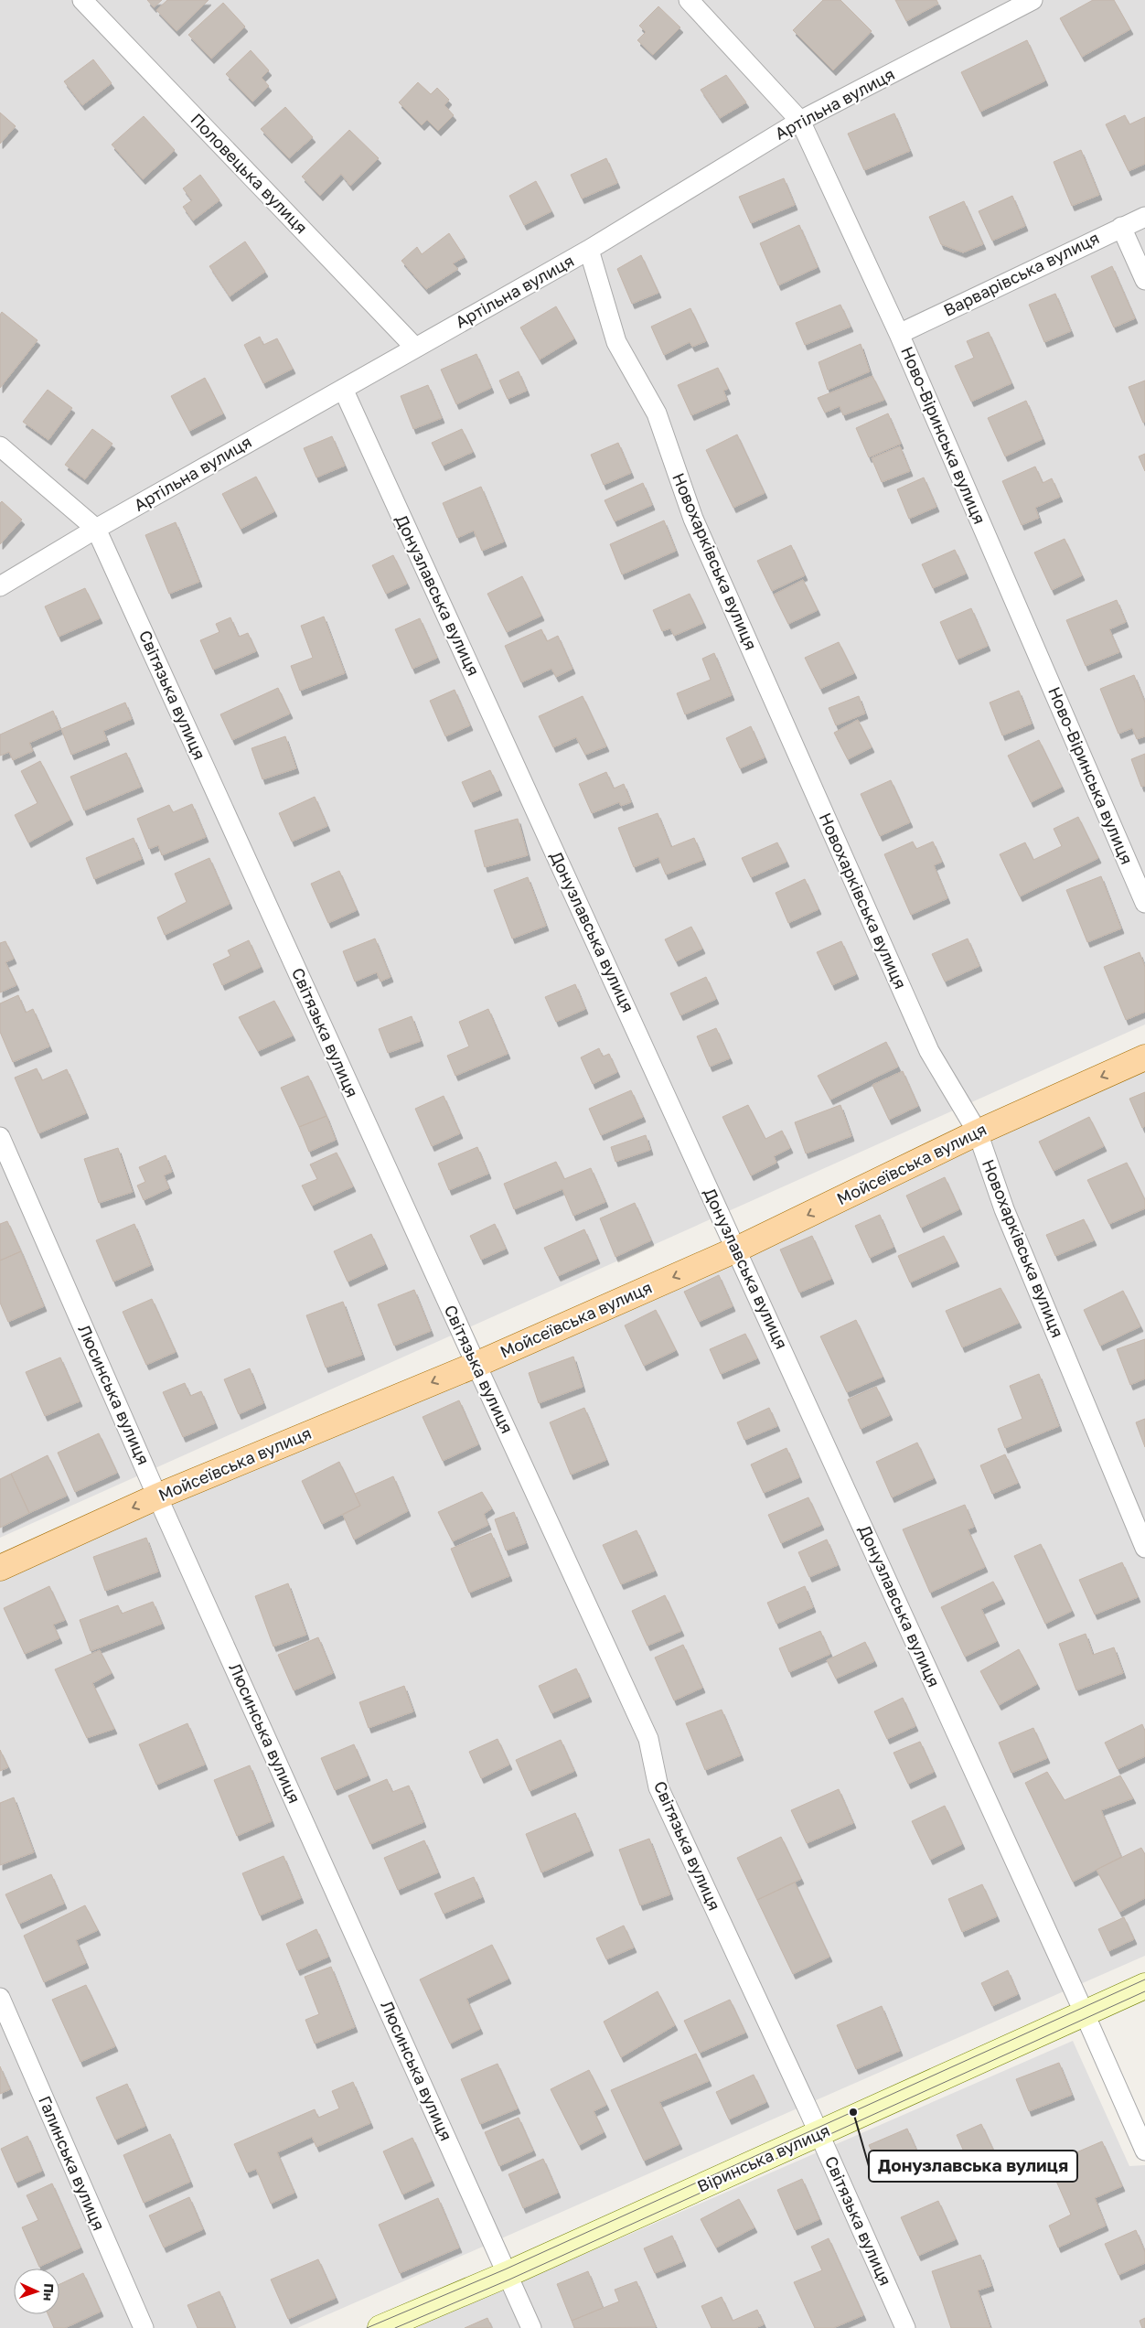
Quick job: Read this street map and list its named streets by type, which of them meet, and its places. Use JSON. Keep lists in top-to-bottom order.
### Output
{
  "streets": {
    "main road": ["Мойсеївська вулиця", "Віринська вулиця"],
    "street": [
      "Артільна вулиця",
      "Половецька вулиця",
      "Варварівська вулиця",
      "Ново-Віринська вулиця",
      "Новохарківська вулиця",
      "Донузлавська вулиця",
      "Світязька вулиця",
      "Люсинська вулиця",
      "Галинська вулиця"
    ]
  },
  "crossings": [
    ["Артільна вулиця", "Половецька вулиця"],
    ["Артільна вулиця", "Ново-Віринська вулиця"],
    ["Артільна вулиця", "Новохарківська вулиця"],
    ["Артільна вулиця", "Донузлавська вулиця"],
    ["Артільна вулиця", "Світязька вулиця"],
    ["Варварівська вулиця", "Ново-Віринська вулиця"],
    ["Новохарківська вулиця", "Мойсеївська вулиця"],
    ["Донузлавська вулиця", "Мойсеївська вулиця"],
    ["Донузлавська вулиця", "Віринська вулиця"],
    ["Світязька вулиця", "Мойсеївська вулиця"],
    ["Світязька вулиця", "Віринська вулиця"],
    ["Мойсеївська вулиця", "Люсинська вулиця"],
    ["Люсинська вулиця", "Віринська вулиця"]
  ],
  "one_way": ["Мойсеївська вулиця"],
  "places": ["Донузлавська вулиця"],
  "north": "right"
}
